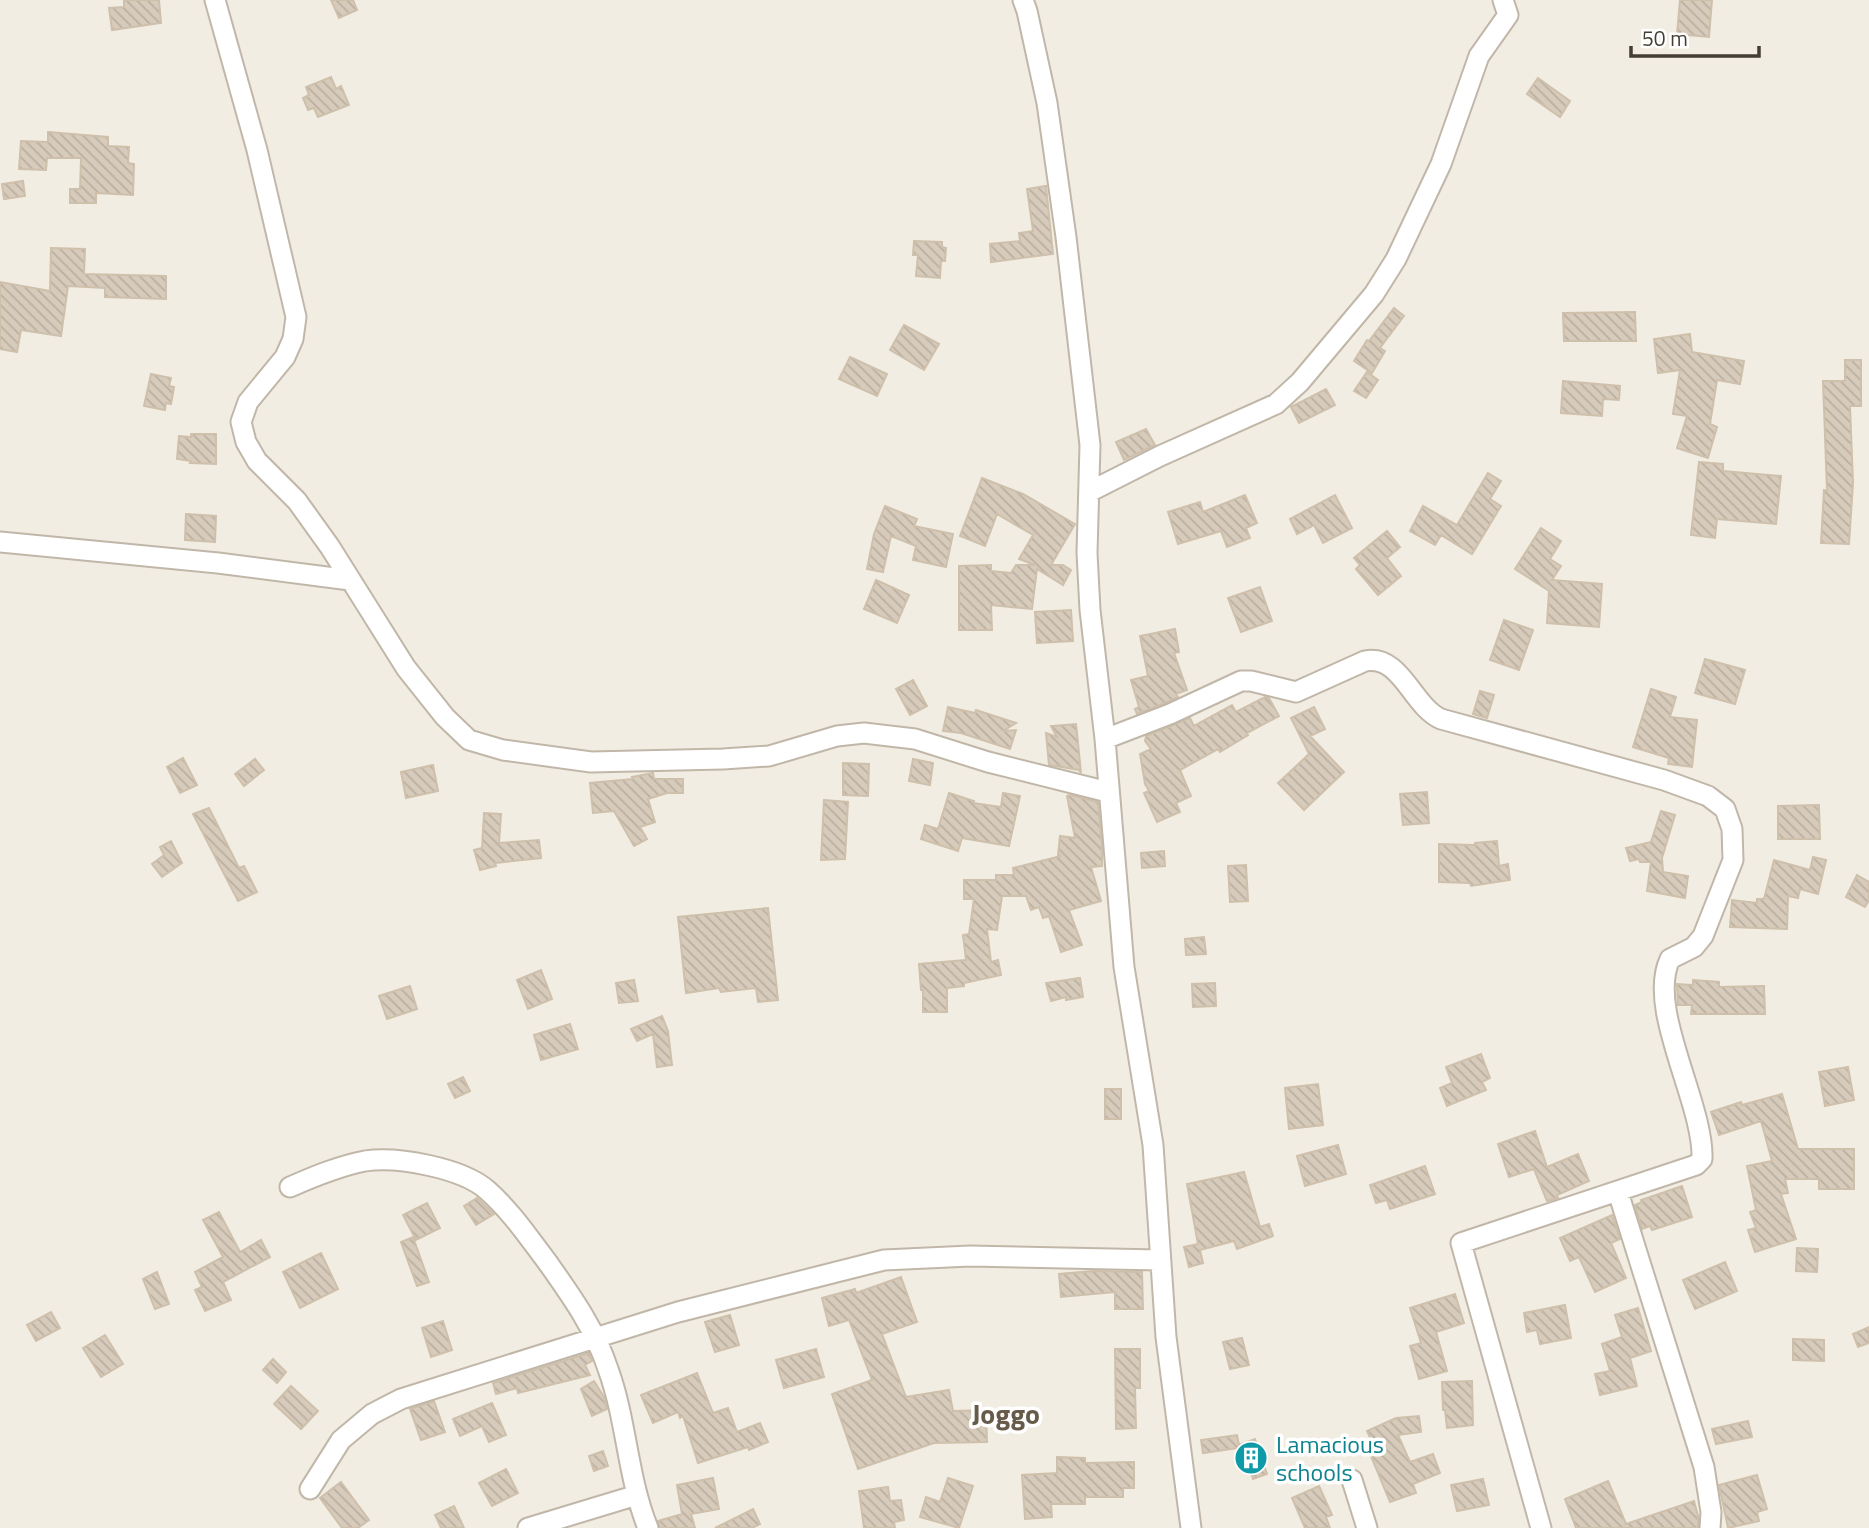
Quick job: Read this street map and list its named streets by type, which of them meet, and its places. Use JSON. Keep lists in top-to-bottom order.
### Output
{
  "districts": ["Joggo"],
  "places": {
    "building": ["Lamacious schools"]
  },
  "scale_bar": "50 m"
}
